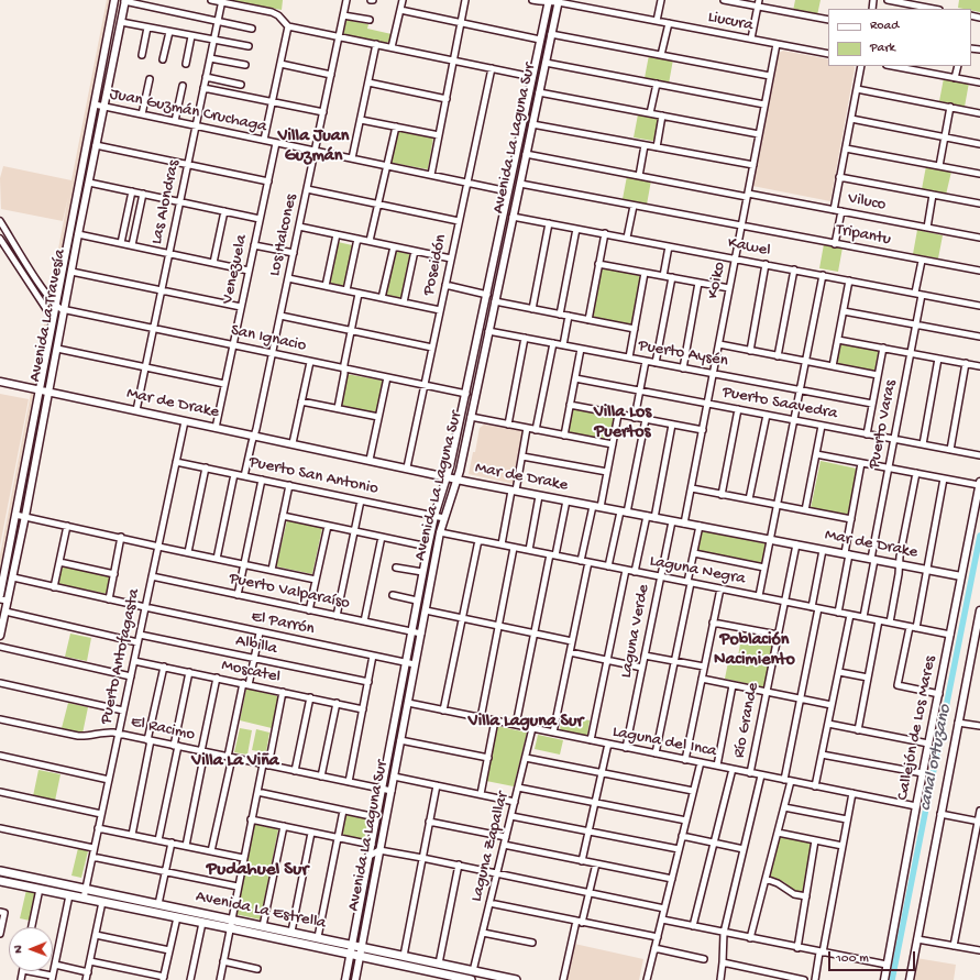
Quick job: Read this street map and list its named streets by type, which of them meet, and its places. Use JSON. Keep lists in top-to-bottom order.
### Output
{
  "streets": {
    "main road": ["Avenida La Estrella"],
    "street": [
      "Liucura",
      "Juan Guzmán Cruchaga",
      "Avenida La Laguna Sur",
      "Las Alondras",
      "Viluco",
      "Los Halcones",
      "Tripantu",
      "Kawel",
      "Poseidón",
      "Venezuela",
      "Koiko",
      "Avenida La Travesía",
      "San Ignacio",
      "Puerto Aysén",
      "Mar de Drake",
      "Puerto Saavedra",
      "Puerto Varas",
      "Puerto San Antonio",
      "Laguna Negra",
      "Puerto Valparaíso",
      "El Parrón",
      "Laguna Verde",
      "Albilla",
      "Puerto Antofagasta",
      "Moscatel",
      "Río Grande",
      "Callejón de Los Mares",
      "El Racimo",
      "Laguna del Inca",
      "Laguna Zapallar"
    ]
  },
  "crossings": [
    ["Liucura", "Avenida La Laguna Sur"],
    ["Liucura", "Koiko"],
    ["Juan Guzmán Cruchaga", "Avenida La Laguna Sur"],
    ["Juan Guzmán Cruchaga", "Las Alondras"],
    ["Juan Guzmán Cruchaga", "Los Halcones"],
    ["Juan Guzmán Cruchaga", "Poseidón"],
    ["Juan Guzmán Cruchaga", "Venezuela"],
    ["Juan Guzmán Cruchaga", "Avenida La Travesía"],
    ["Avenida La Laguna Sur", "Viluco"],
    ["Avenida La Laguna Sur", "Tripantu"],
    ["Avenida La Laguna Sur", "Kawel"],
    ["Avenida La Laguna Sur", "San Ignacio"],
    ["Avenida La Laguna Sur", "Puerto Aysén"],
    ["Avenida La Laguna Sur", "Mar de Drake"],
    ["Avenida La Laguna Sur", "Puerto San Antonio"],
    ["Avenida La Laguna Sur", "Laguna Negra"],
    ["Avenida La Laguna Sur", "Puerto Valparaíso"],
    ["Avenida La Laguna Sur", "El Parrón"],
    ["Avenida La Laguna Sur", "El Racimo"],
    ["Avenida La Laguna Sur", "Laguna del Inca"],
    ["Avenida La Laguna Sur", "Avenida La Estrella"],
    ["Las Alondras", "San Ignacio"],
    ["Las Alondras", "Mar de Drake"],
    ["Viluco", "Koiko"],
    ["Los Halcones", "San Ignacio"],
    ["Los Halcones", "Mar de Drake"],
    ["Los Halcones", "Puerto San Antonio"],
    ["Tripantu", "Koiko"],
    ["Kawel", "Koiko"],
    ["Kawel", "Puerto Varas"],
    ["Poseidón", "San Ignacio"],
    ["Poseidón", "Mar de Drake"],
    ["Venezuela", "San Ignacio"],
    ["Venezuela", "Mar de Drake"],
    ["Koiko", "Puerto Aysén"],
    ["Koiko", "Mar de Drake"],
    ["Koiko", "Puerto Saavedra"],
    ["Avenida La Travesía", "San Ignacio"],
    ["Avenida La Travesía", "Mar de Drake"],
    ["Avenida La Travesía", "El Parrón"],
    ["Mar de Drake", "Puerto Varas"],
    ["Mar de Drake", "Laguna Verde"],
    ["Mar de Drake", "Puerto Antofagasta"],
    ["Mar de Drake", "Río Grande"],
    ["Mar de Drake", "Callejón de Los Mares"],
    ["Puerto Saavedra", "Puerto Varas"],
    ["Puerto Varas", "Laguna Negra"],
    ["Puerto San Antonio", "Puerto Antofagasta"],
    ["Laguna Negra", "Laguna Verde"],
    ["Laguna Negra", "Río Grande"],
    ["Laguna Negra", "Callejón de Los Mares"],
    ["Puerto Valparaíso", "Puerto Antofagasta"],
    ["El Parrón", "Puerto Antofagasta"],
    ["Laguna Verde", "Laguna del Inca"],
    ["Albilla", "Puerto Antofagasta"],
    ["Puerto Antofagasta", "Moscatel"],
    ["Puerto Antofagasta", "El Racimo"],
    ["Puerto Antofagasta", "Avenida La Estrella"],
    ["Río Grande", "Laguna del Inca"],
    ["Callejón de Los Mares", "Laguna del Inca"],
    ["Laguna del Inca", "Laguna Zapallar"],
    ["Laguna Zapallar", "Avenida La Estrella"]
  ],
  "districts": [
    "Villa Juan Guzmán",
    "Villa Los Puertos",
    "Población Nacimiento",
    "Villa Laguna Sur",
    "Villa La Viña",
    "Pudahuel Sur"
  ],
  "water": ["canal ortuzano"],
  "legend": ["Road", "Park"],
  "scale_bar": "100 m",
  "north": "left"
}
